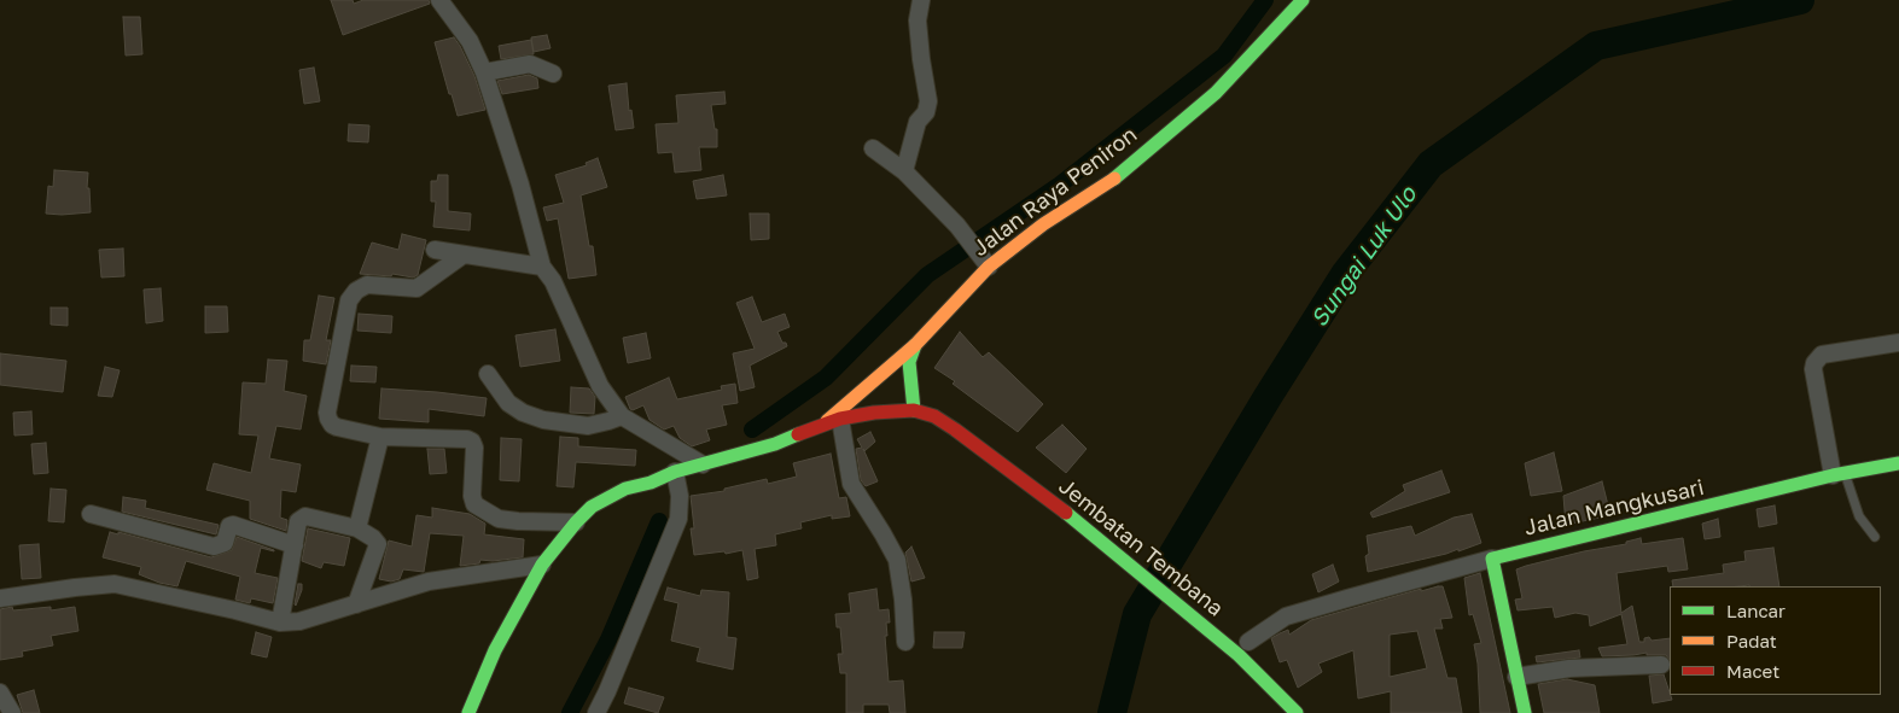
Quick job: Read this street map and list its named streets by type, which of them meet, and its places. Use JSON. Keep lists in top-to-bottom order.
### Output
{
  "streets": {
    "main road": ["Jalan Raya Peniron", "Jalan Mangkusari", "Jembatan Tembana"]
  },
  "water": ["Sungai Luk Ulo"],
  "legend": ["Lancar", "Padat", "Macet"]
}
